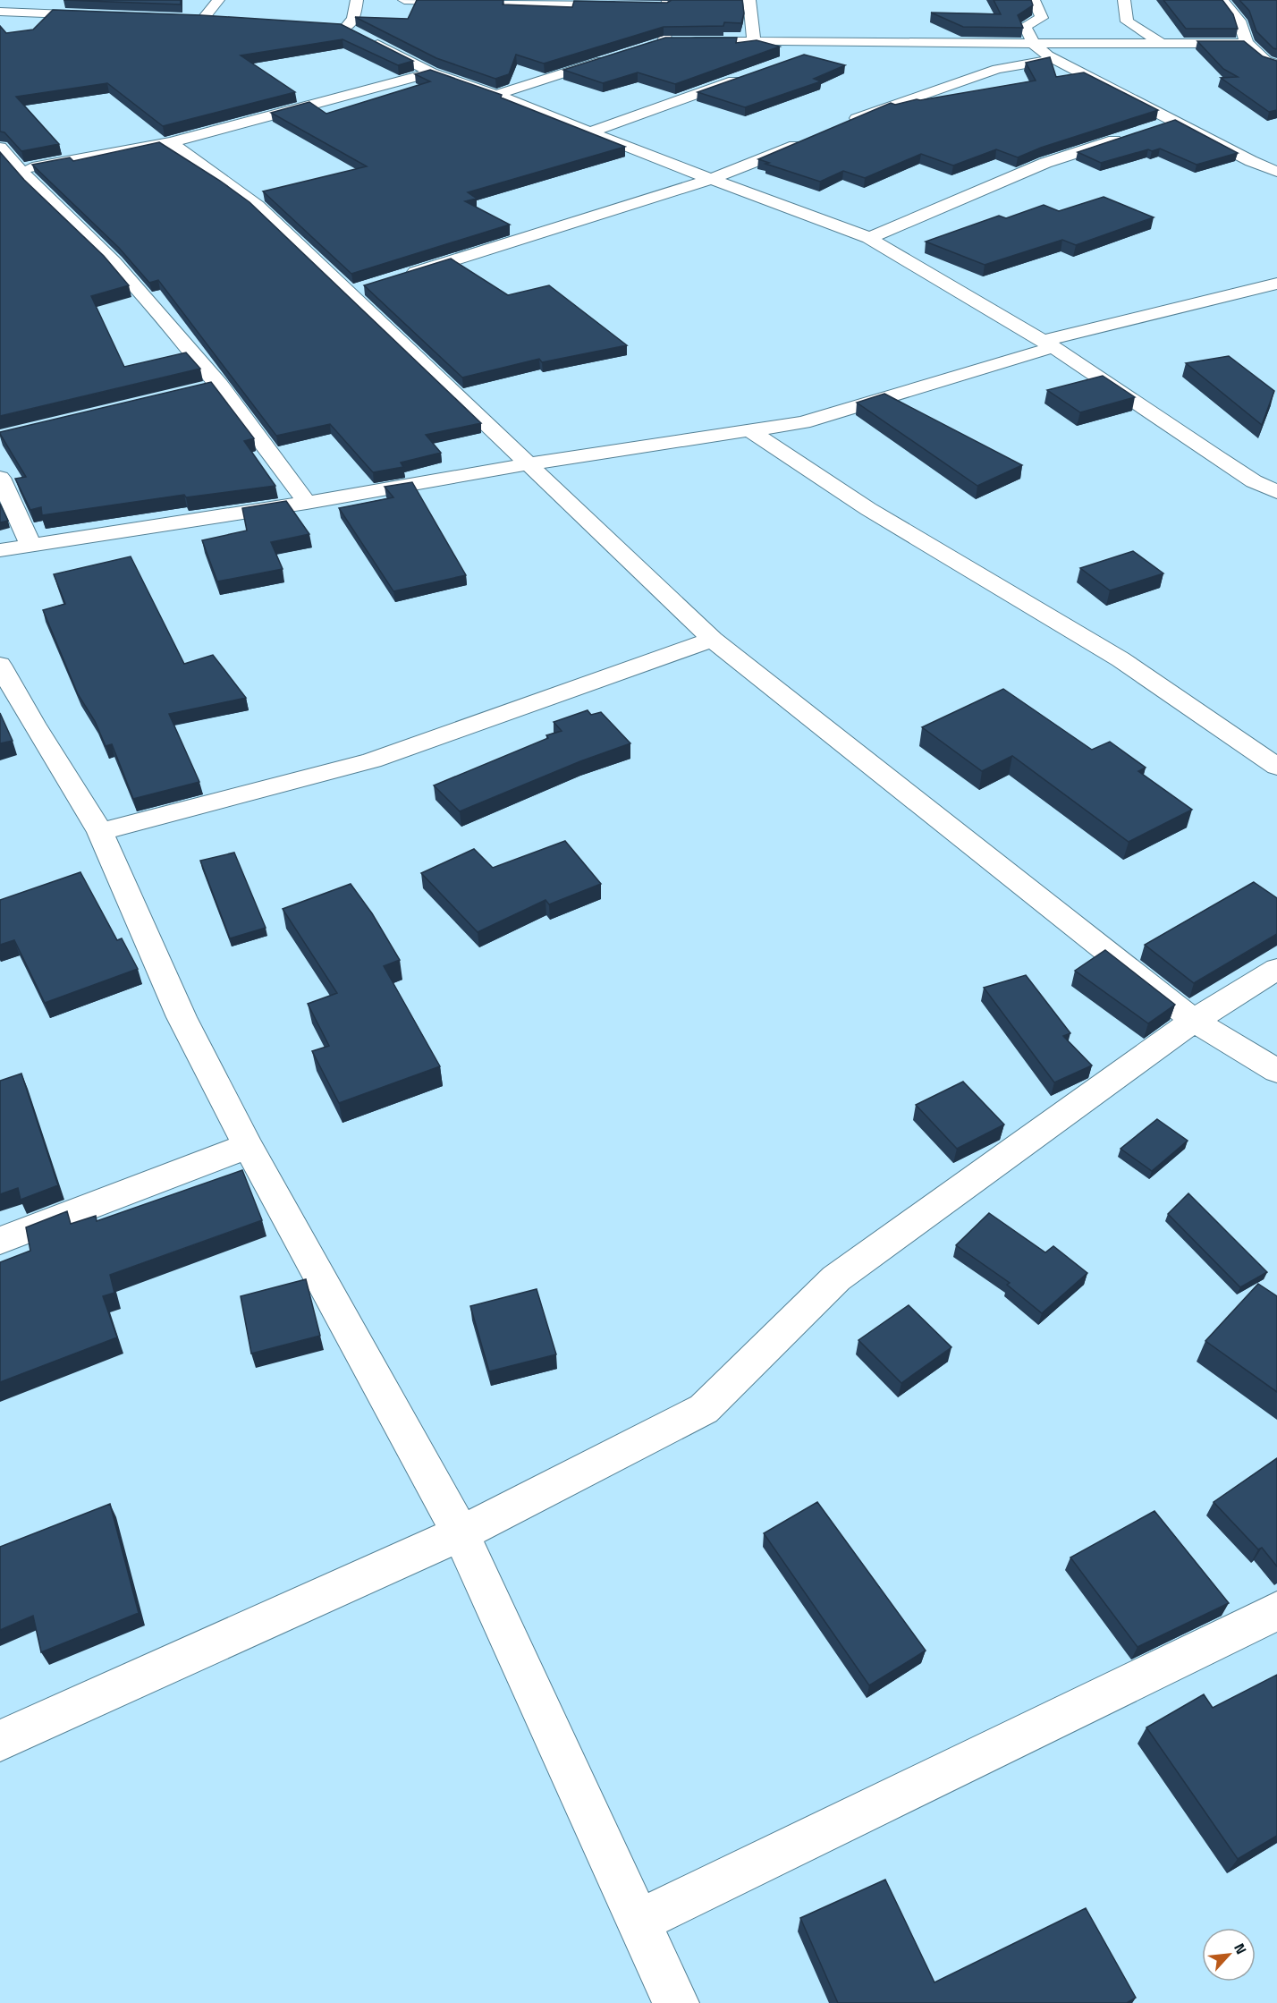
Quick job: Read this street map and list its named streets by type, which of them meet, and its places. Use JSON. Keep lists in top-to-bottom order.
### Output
{
  "north": "top right"
}
